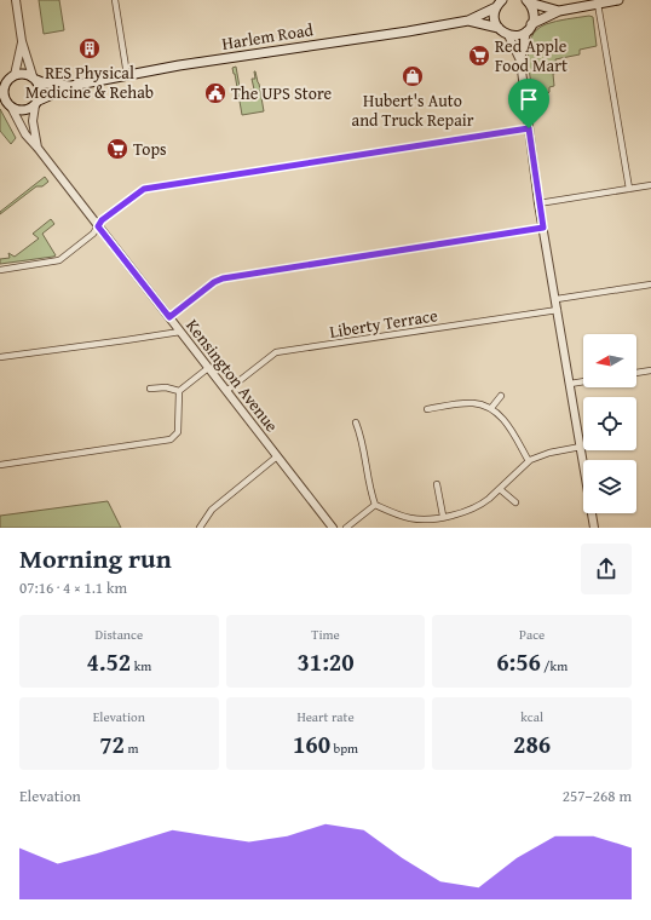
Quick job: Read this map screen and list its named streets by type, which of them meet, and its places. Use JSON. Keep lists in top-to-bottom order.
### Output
{
  "streets": {
    "main road": ["Harlem Road"],
    "street": ["Liberty Terrace", "Kensington Avenue"]
  },
  "crossings": [
    ["Harlem Road", "Kensington Avenue"],
    ["Liberty Terrace", "Kensington Avenue"]
  ],
  "places": {
    "building": ["RES Physical Medicine & Rehab"],
    "supermarket": ["Red Apple Food Mart", "Tops"],
    "shop": ["Hubert's Auto and Truck Repair"],
    "public building": ["The UPS Store"]
  },
  "north": "left",
  "page": {
    "heading": ["Morning run", "07:16 · 4 × 1.1 km"],
    "stats": [
      ["Distance", "4.52 km"],
      ["Time", "31:20"],
      ["Pace", "6:56 /km"],
      ["Elevation", "72 m"],
      ["Heart rate", "160 bpm"],
      ["kcal", "286"]
    ],
    "chart": ["Elevation", "257–268 m"]
  }
}
